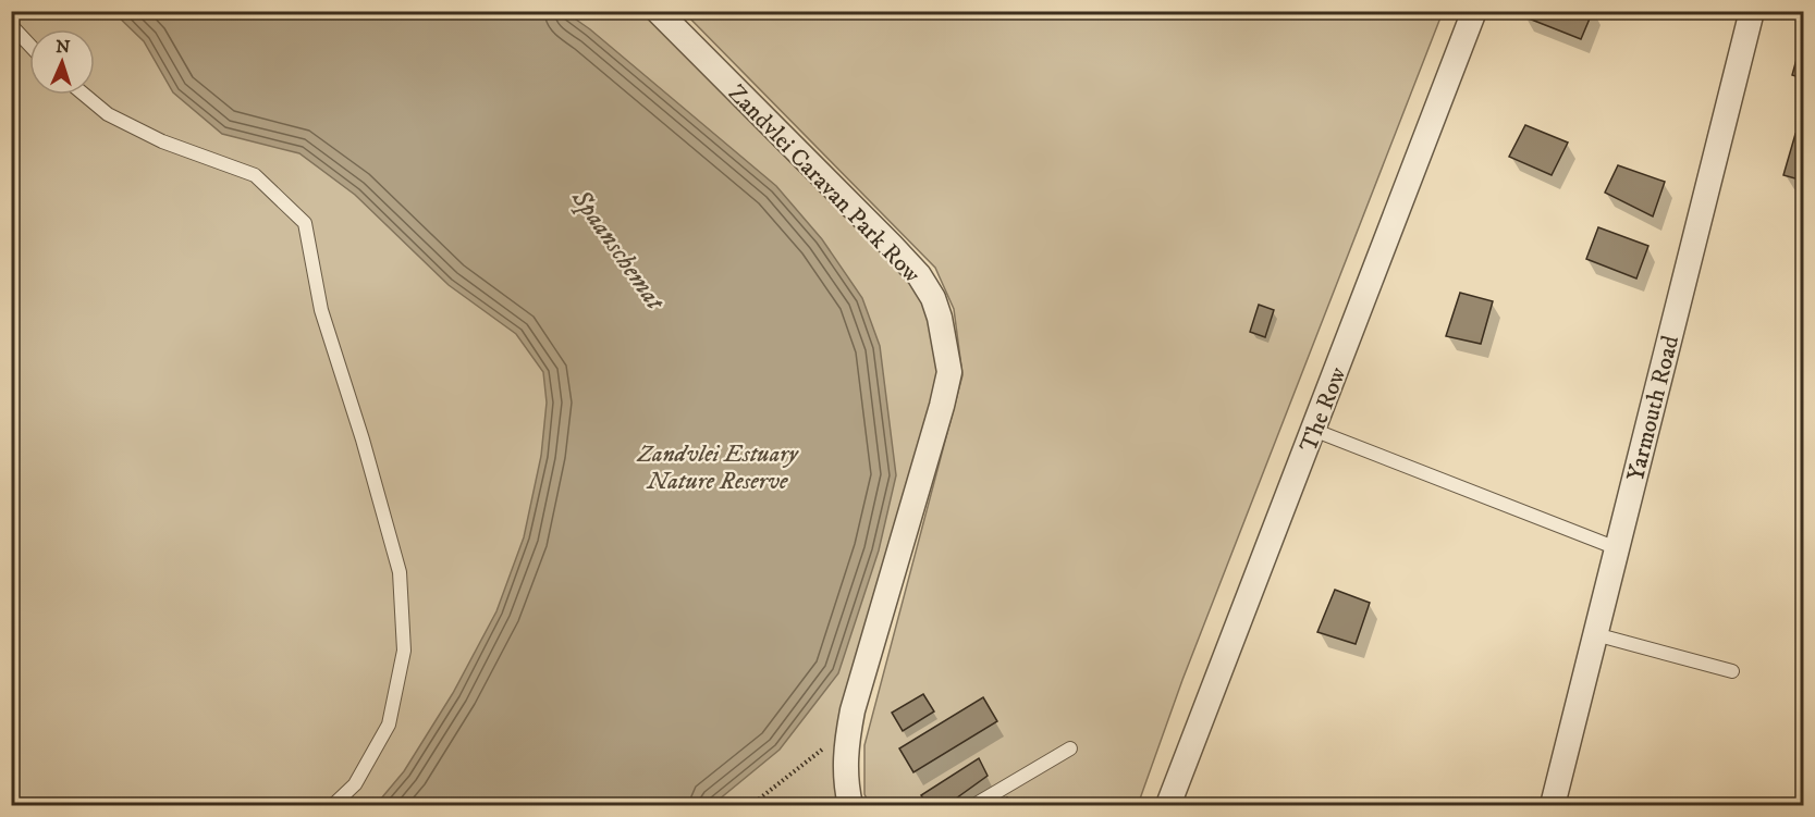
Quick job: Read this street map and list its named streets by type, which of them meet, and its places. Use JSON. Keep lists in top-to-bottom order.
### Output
{
  "streets": {
    "street": ["Zandvlei Caravan Park Row", "Yarmouth Road", "The Row"]
  },
  "water": ["Spaanschemat"],
  "parks": ["Zandvlei Estuary Nature Reserve"],
  "north": "top"
}
